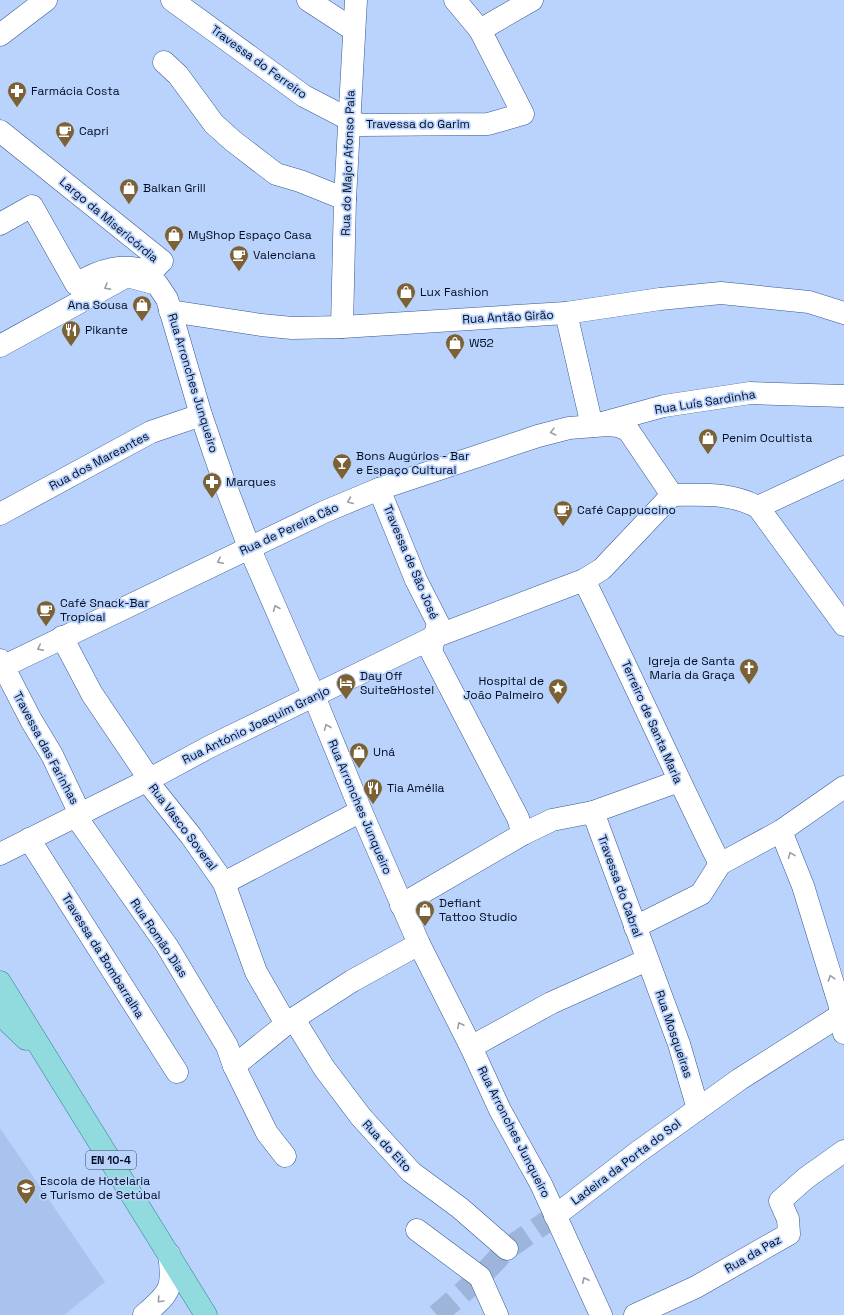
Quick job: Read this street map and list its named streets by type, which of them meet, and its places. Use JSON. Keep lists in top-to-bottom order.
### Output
{
  "streets": {
    "main road": ["EN 10-4"],
    "street": [
      "Travessa do Ferreiro",
      "Travessa do Garim",
      "Rua do Major Afonso Pala",
      "Largo da Misericórdia",
      "Rua Antão Girão",
      "Rua Arronches Junqueiro",
      "Rua Luís Sardinha",
      "Rua dos Mareantes",
      "Rua de Pereira Cão",
      "Travessa de São José",
      "Terreiro de Santa Maria",
      "Rua António Joaquim Granjo",
      "Travessa das Farinhas",
      "Rua Vasco Soveral",
      "Travessa do Cabral",
      "Rua Romão Dias",
      "Travessa da Bombarralha",
      "Rua Mosqueiras",
      "Rua do Eito",
      "Ladeira da Porta do Sol",
      "Rua da Paz"
    ]
  },
  "crossings": [
    ["Travessa do Ferreiro", "Travessa do Garim"],
    ["Travessa do Ferreiro", "Rua do Major Afonso Pala"],
    ["Travessa do Garim", "Rua do Major Afonso Pala"],
    ["Rua do Major Afonso Pala", "Rua Antão Girão"],
    ["Rua Antão Girão", "Rua Arronches Junqueiro"],
    ["Rua Arronches Junqueiro", "Rua dos Mareantes"],
    ["Rua Arronches Junqueiro", "Rua de Pereira Cão"],
    ["Rua Arronches Junqueiro", "Rua António Joaquim Granjo"],
    ["Rua Arronches Junqueiro", "Ladeira da Porta do Sol"],
    ["Rua Luís Sardinha", "Rua de Pereira Cão"],
    ["Rua de Pereira Cão", "Travessa de São José"],
    ["Rua de Pereira Cão", "Travessa das Farinhas"],
    ["Rua de Pereira Cão", "Rua Vasco Soveral"],
    ["Travessa de São José", "Rua António Joaquim Granjo"],
    ["Terreiro de Santa Maria", "Rua António Joaquim Granjo"],
    ["Rua António Joaquim Granjo", "Travessa das Farinhas"],
    ["Rua António Joaquim Granjo", "Rua Vasco Soveral"],
    ["Rua António Joaquim Granjo", "Rua Romão Dias"],
    ["Rua António Joaquim Granjo", "Travessa da Bombarralha"],
    ["Travessa das Farinhas", "Rua Romão Dias"],
    ["Rua Vasco Soveral", "Rua do Eito"],
    ["Travessa do Cabral", "Rua Mosqueiras"],
    ["Rua Mosqueiras", "Ladeira da Porta do Sol"]
  ],
  "one_way": ["Rua de Pereira Cão"],
  "places": {
    "pharmacy": ["Farmácia Costa", "Marques"],
    "cafe": [
      "Capri",
      "Valenciana",
      "Café Cappuccino",
      "Café Snack-Bar Tropical"
    ],
    "shop": [
      "Balkan Grill",
      "MyShop Espaço Casa",
      "Lux Fashion",
      "Ana Sousa",
      "W52",
      "Penim Ocultista",
      "Uná",
      "Defiant Tattoo Studio"
    ],
    "restaurant": ["Pikante", "Tia Amélia"],
    "bar": ["Bons Augúrios - Bar e Espaço Cultural"],
    "church": ["Igreja de Santa Maria da Graça"],
    "hotel": ["Day Off Suite&Hostel"],
    "place": ["Hospital de João Palmeiro"],
    "school or university": ["Escola de Hotelaria e Turismo de Setúbal"]
  }
}
